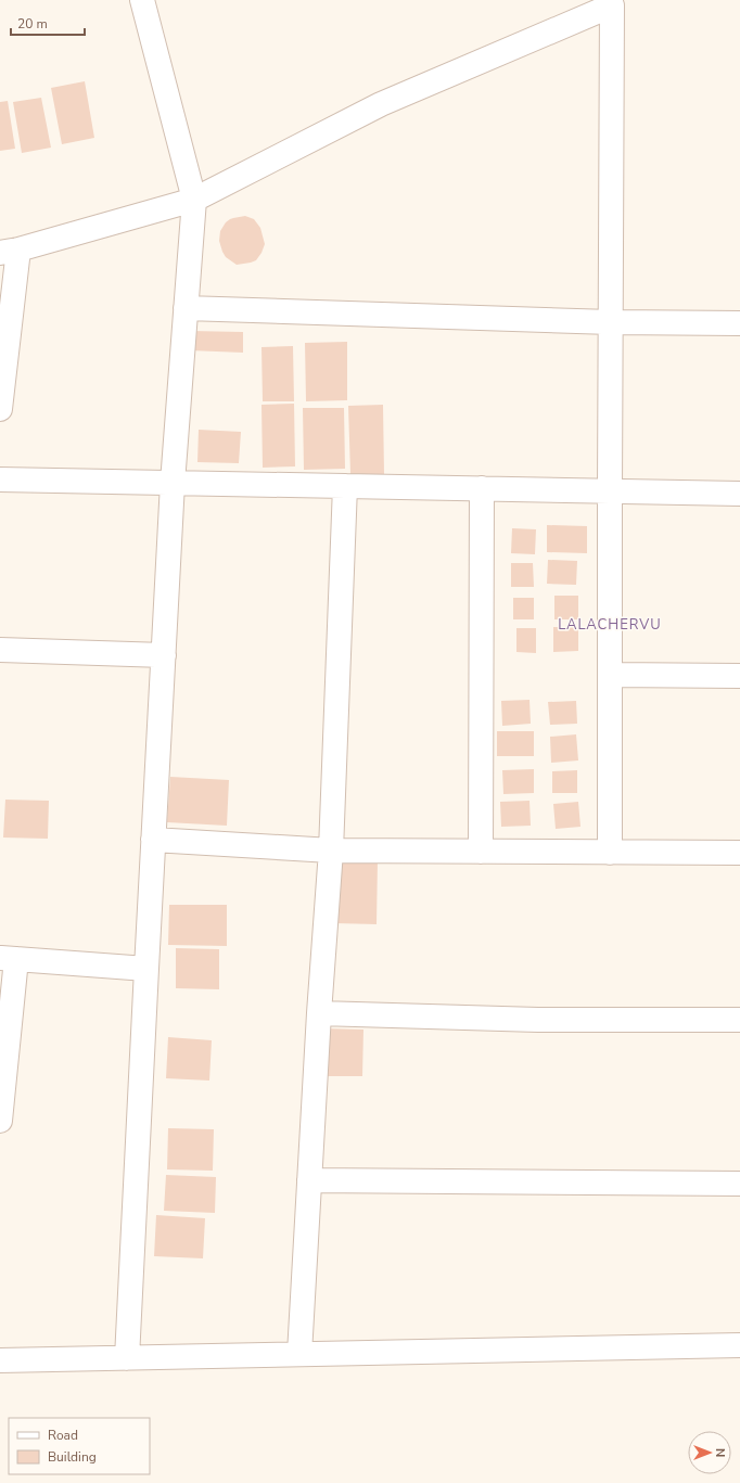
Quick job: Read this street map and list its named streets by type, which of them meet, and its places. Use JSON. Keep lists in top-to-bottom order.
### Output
{
  "districts": ["LALACHERVU"],
  "legend": ["Road", "Building"],
  "scale_bar": "20 m",
  "north": "right"
}
